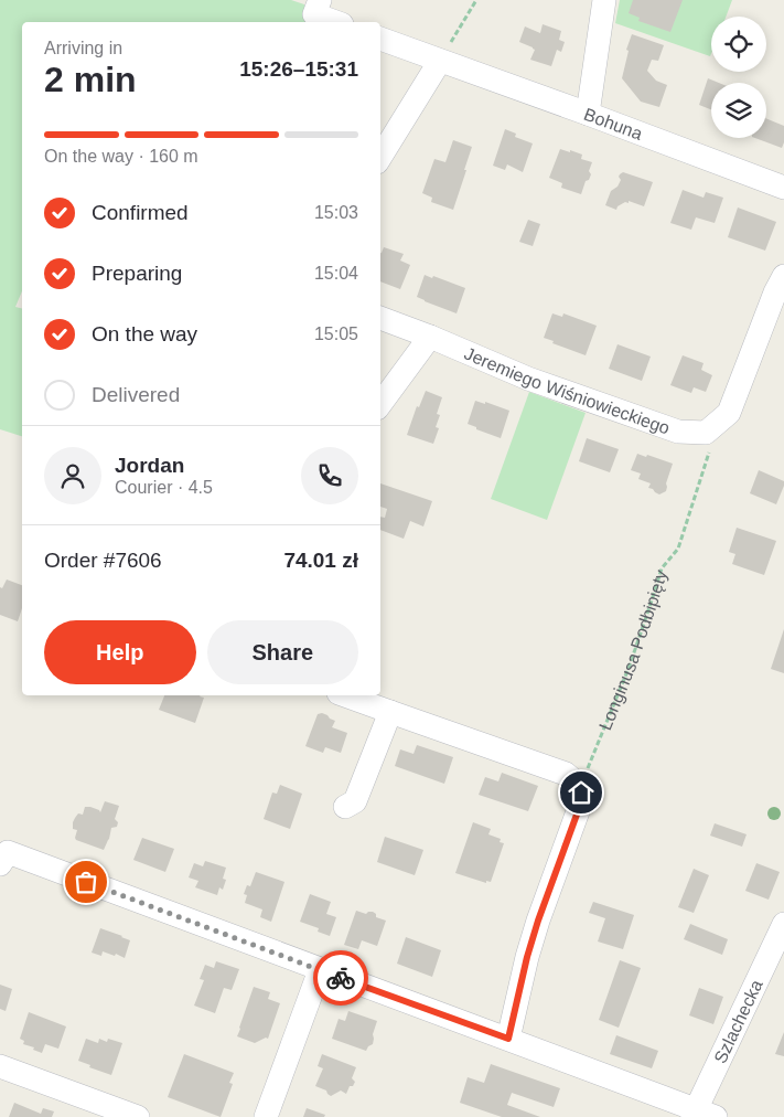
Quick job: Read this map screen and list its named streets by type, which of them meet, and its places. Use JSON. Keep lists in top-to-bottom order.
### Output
{
  "streets": {
    "street": ["Bohuna", "Jeremiego Wiśniowieckiego", "Szlachecka"],
    "path": ["Longinusa Podbipięty"]
  },
  "crossings": [
    ["Jeremiego Wiśniowieckiego", "Longinusa Podbipięty"]
  ],
  "page": {
    "heading": ["2 min", "Arriving in", "15:26–15:31"],
    "panel": [
      "Jordan",
      "Courier · 4.5",
      "Order #7606",
      "74.01 zł"
    ],
    "bar": "On the way · 160 m",
    "list": [
      ["Confirmed", "15:03"],
      ["Preparing", "15:04"],
      ["On the way", "15:05"],
      "Delivered"
    ],
    "buttons": ["Help", "Share"]
  }
}
